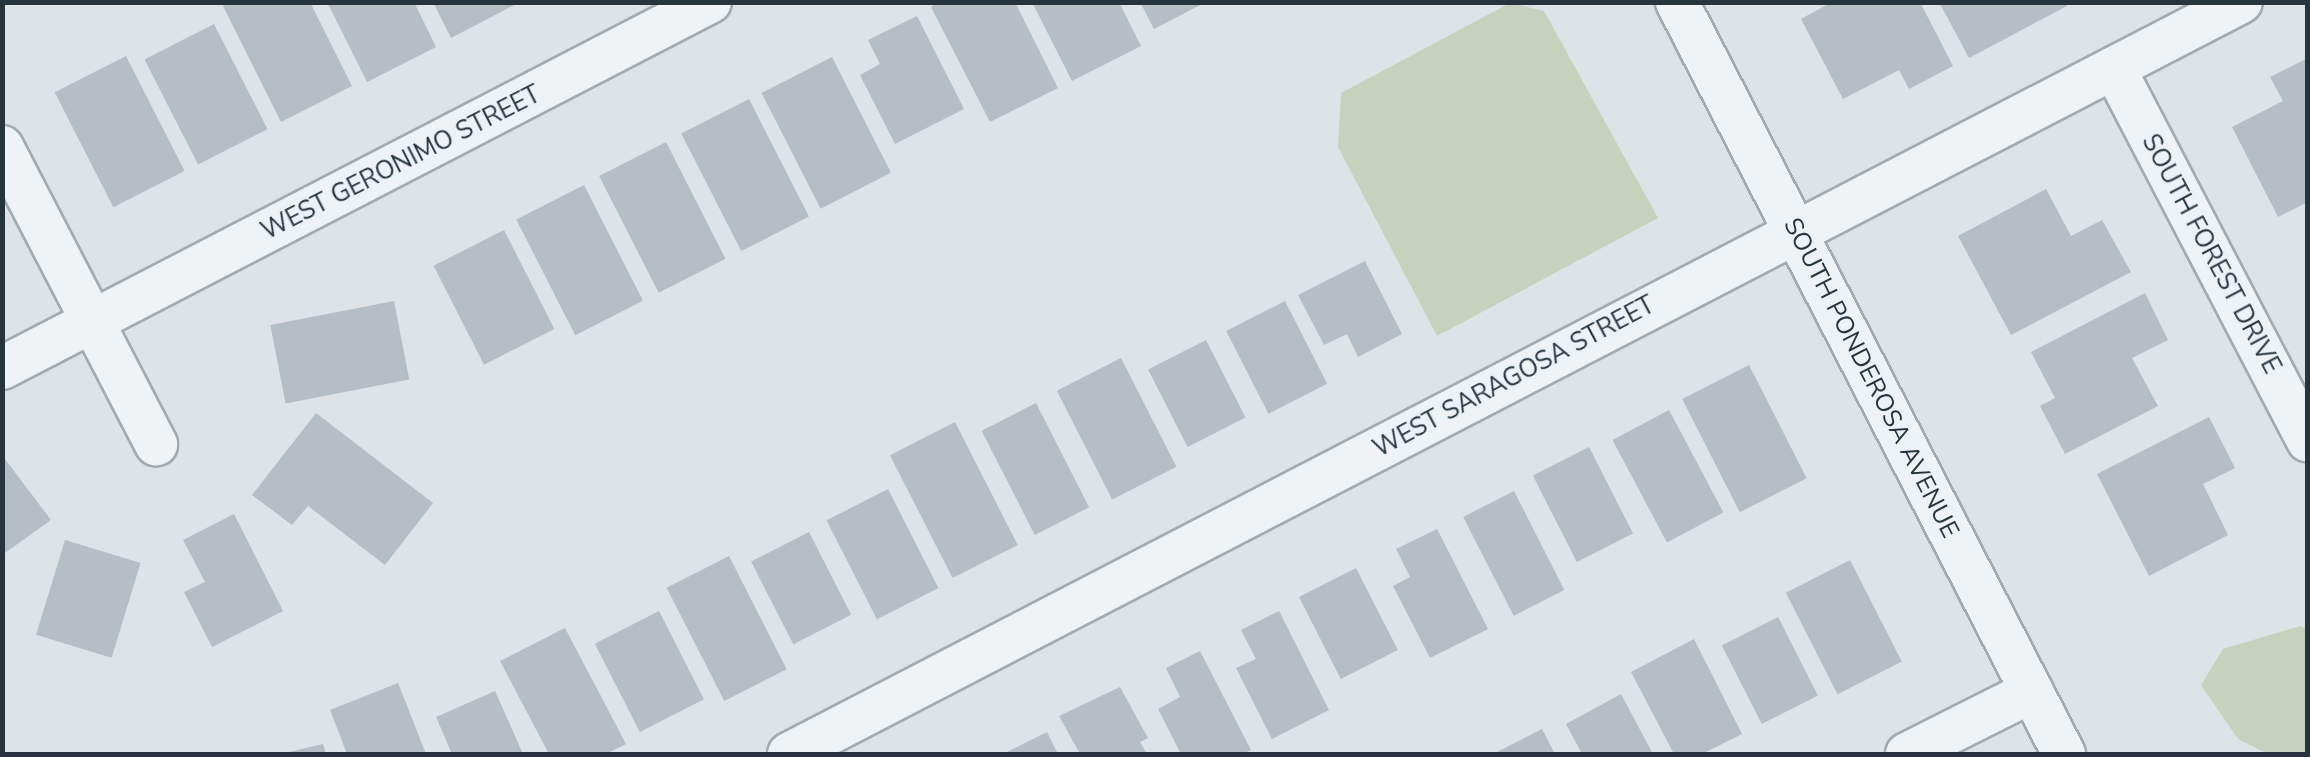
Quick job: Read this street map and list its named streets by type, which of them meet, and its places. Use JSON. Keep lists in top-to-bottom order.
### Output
{
  "streets": {
    "street": [
      "WEST GERONIMO STREET",
      "SOUTH FOREST DRIVE",
      "WEST SARAGOSA STREET",
      "SOUTH PONDEROSA AVENUE"
    ]
  },
  "crossings": [
    ["SOUTH FOREST DRIVE", "WEST SARAGOSA STREET"],
    ["WEST SARAGOSA STREET", "SOUTH PONDEROSA AVENUE"]
  ]
}
